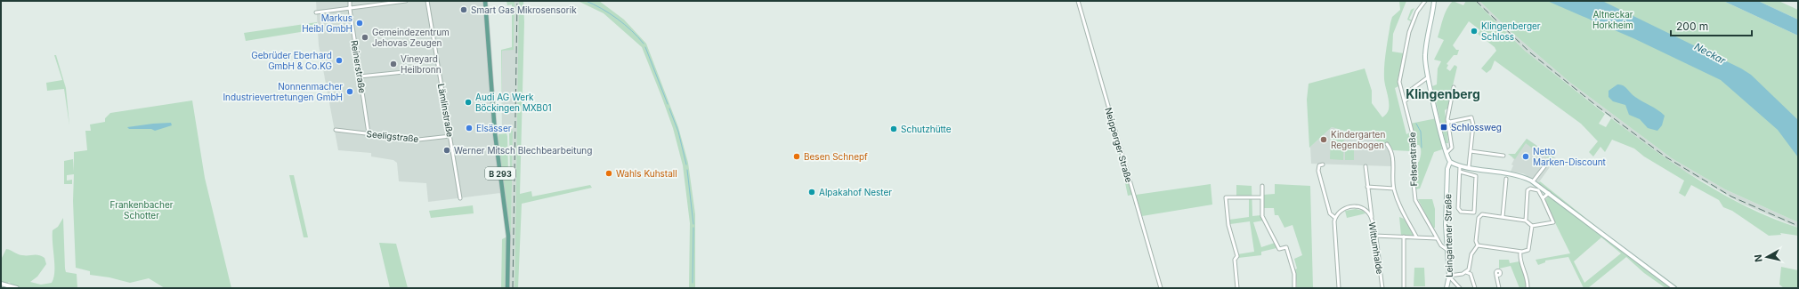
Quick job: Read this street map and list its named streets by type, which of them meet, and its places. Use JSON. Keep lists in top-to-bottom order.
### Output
{
  "streets": {
    "main road": ["B 293", "Leingartener Straße"],
    "street": [
      "Reinerstraße",
      "Lämlinstraße",
      "Seeligstraße",
      "Neipperger Straße",
      "Felsenstraße",
      "Wittumhalde"
    ]
  },
  "crossings": [
    ["Reinerstraße", "Seeligstraße"],
    ["Lämlinstraße", "Seeligstraße"],
    ["Felsenstraße", "Leingartener Straße"]
  ],
  "districts": ["Klingenberg"],
  "water": ["Neckar"],
  "parks": ["Altneckar Horkheim", "Frankenbacher Schotter"],
  "places": {
    "other": [
      "Smart Gas Mikrosensorik",
      "Markus Heibl GmbH",
      "Klingenberger Schloss",
      "Gemeindezentrum Jehovas Zeugen",
      "Gebrüder Eberhard GmbH & Co.KG",
      "Vineyard Heilbronn",
      "Nonnenmacher Industrievertretungen GmbH",
      "Audi AG Werk Böckingen MXB01",
      "Elsässer",
      "Schutzhütte",
      "Kindergarten Regenbogen",
      "Werner Mitsch Blechbearbeitung",
      "Besen Schnepf",
      "Netto Marken-Discount",
      "Wahls Kuhstall",
      "Alpakahof Nester"
    ],
    "transit": ["Schlossweg"]
  },
  "scale_bar": "200 m",
  "north": "left"
}
